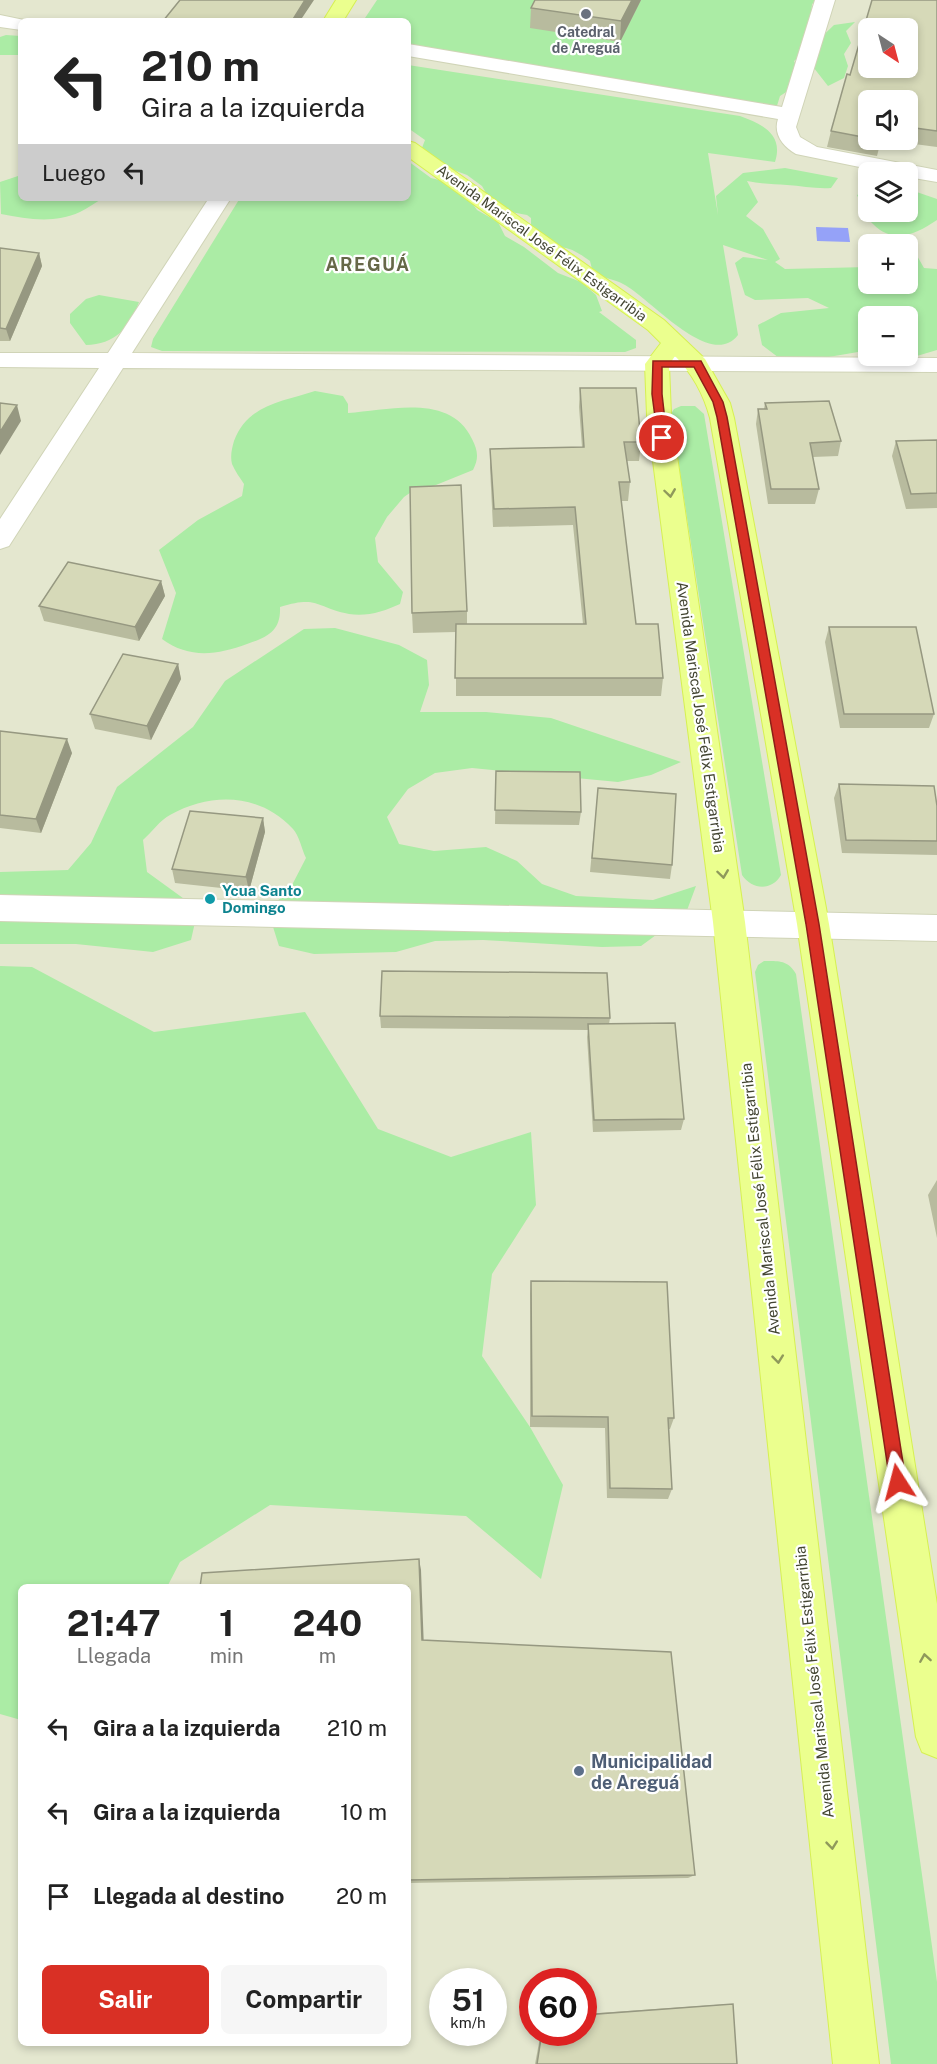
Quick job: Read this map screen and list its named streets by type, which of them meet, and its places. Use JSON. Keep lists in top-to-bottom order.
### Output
{
  "streets": {
    "main road": ["Avenida Mariscal José Félix Estigarribia"]
  },
  "districts": ["AREGUÁ"],
  "places": ["Catedral de Areguá", "Ycua Santo Domingo", "Municipalidad de Areguá"],
  "north": "bottom right",
  "page": {
    "map_buttons": ["+", "−"],
    "turn": ["210 m", "Gira a la izquierda"],
    "then": "Luego",
    "eta": [
      "21:47",
      "Llegada",
      "1",
      "min",
      "240",
      "m"
    ],
    "list": [
      {
        "name": "Gira a la izquierda",
        "value": "210 m"
      },
      {
        "name": "Gira a la izquierda",
        "value": "10 m"
      },
      {
        "name": "Llegada al destino",
        "value": "20 m"
      }
    ],
    "buttons": ["Salir", "Compartir"],
    "speed": "51 km/h",
    "limit": "60"
  }
}
